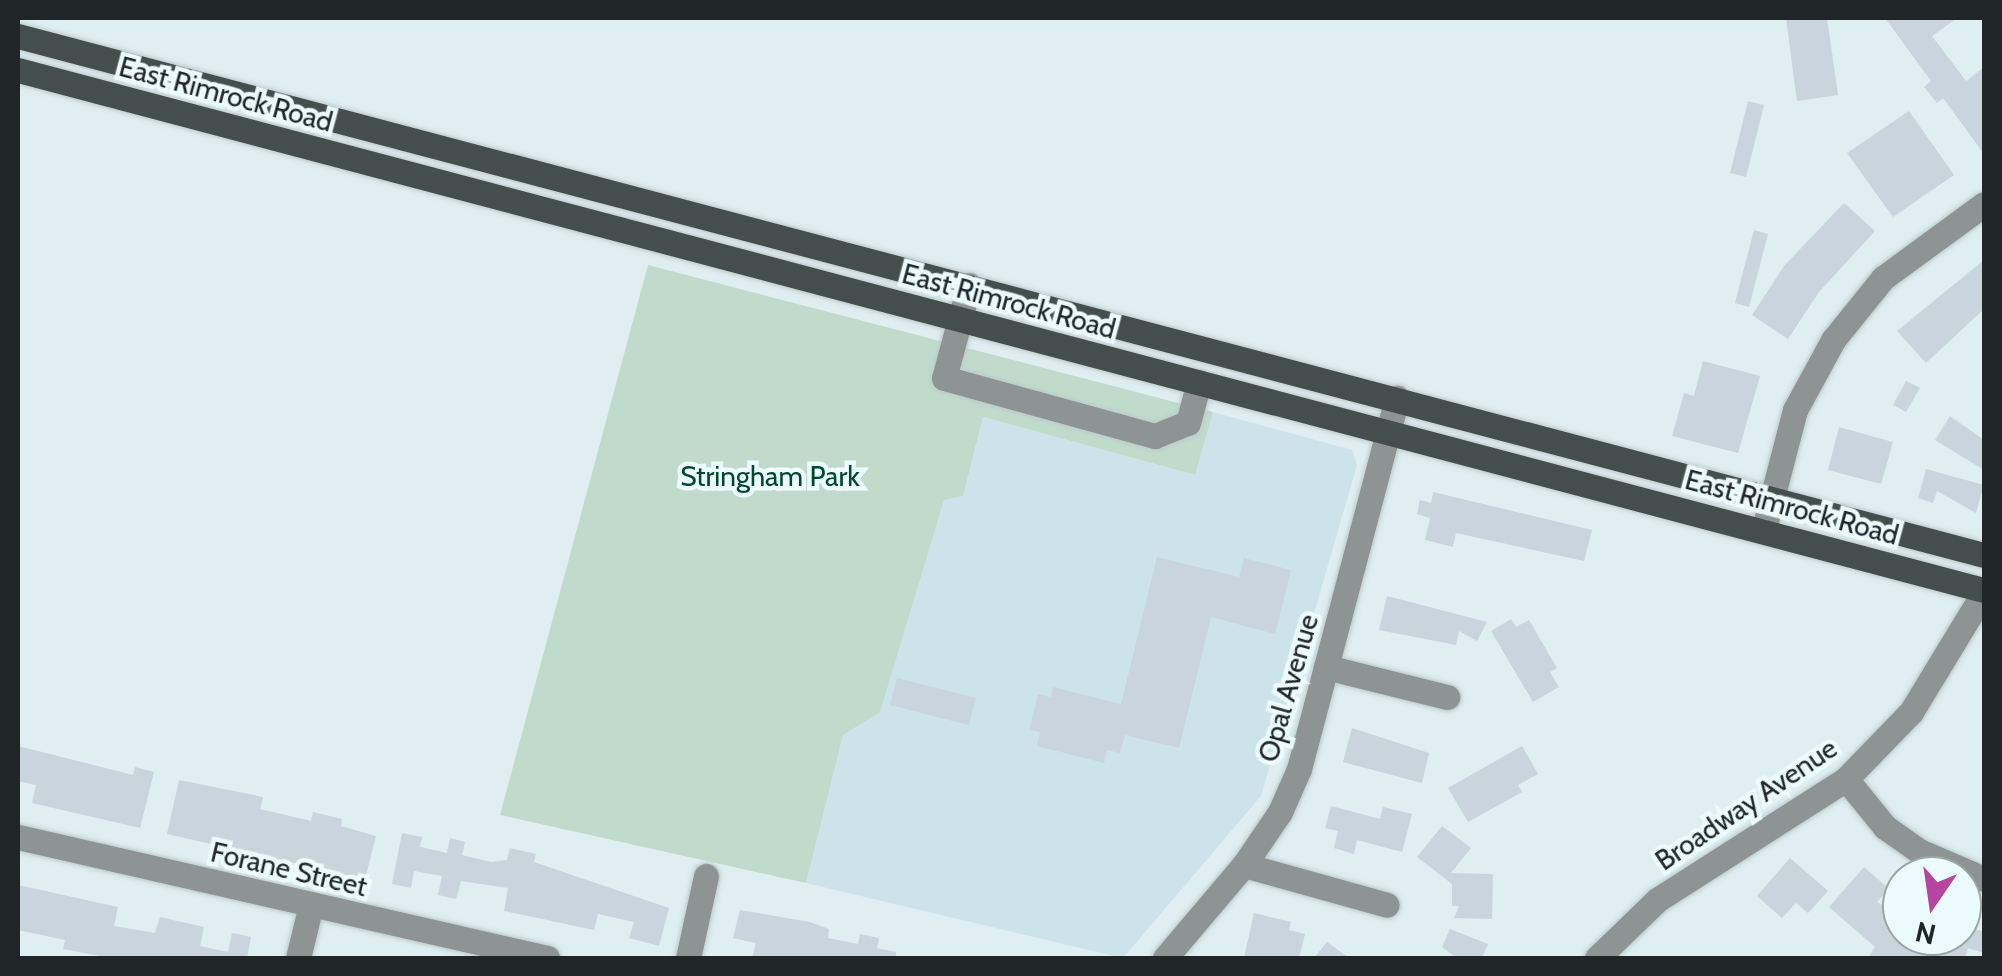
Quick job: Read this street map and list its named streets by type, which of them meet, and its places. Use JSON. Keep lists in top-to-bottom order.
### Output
{
  "streets": {
    "main road": ["East Rimrock Road"],
    "street": ["Opal Avenue", "Broadway Avenue", "Forane Street"]
  },
  "crossings": [
    ["East Rimrock Road", "Opal Avenue"],
    ["East Rimrock Road", "Broadway Avenue"]
  ],
  "parks": ["Stringham Park"],
  "north": "bottom"
}
